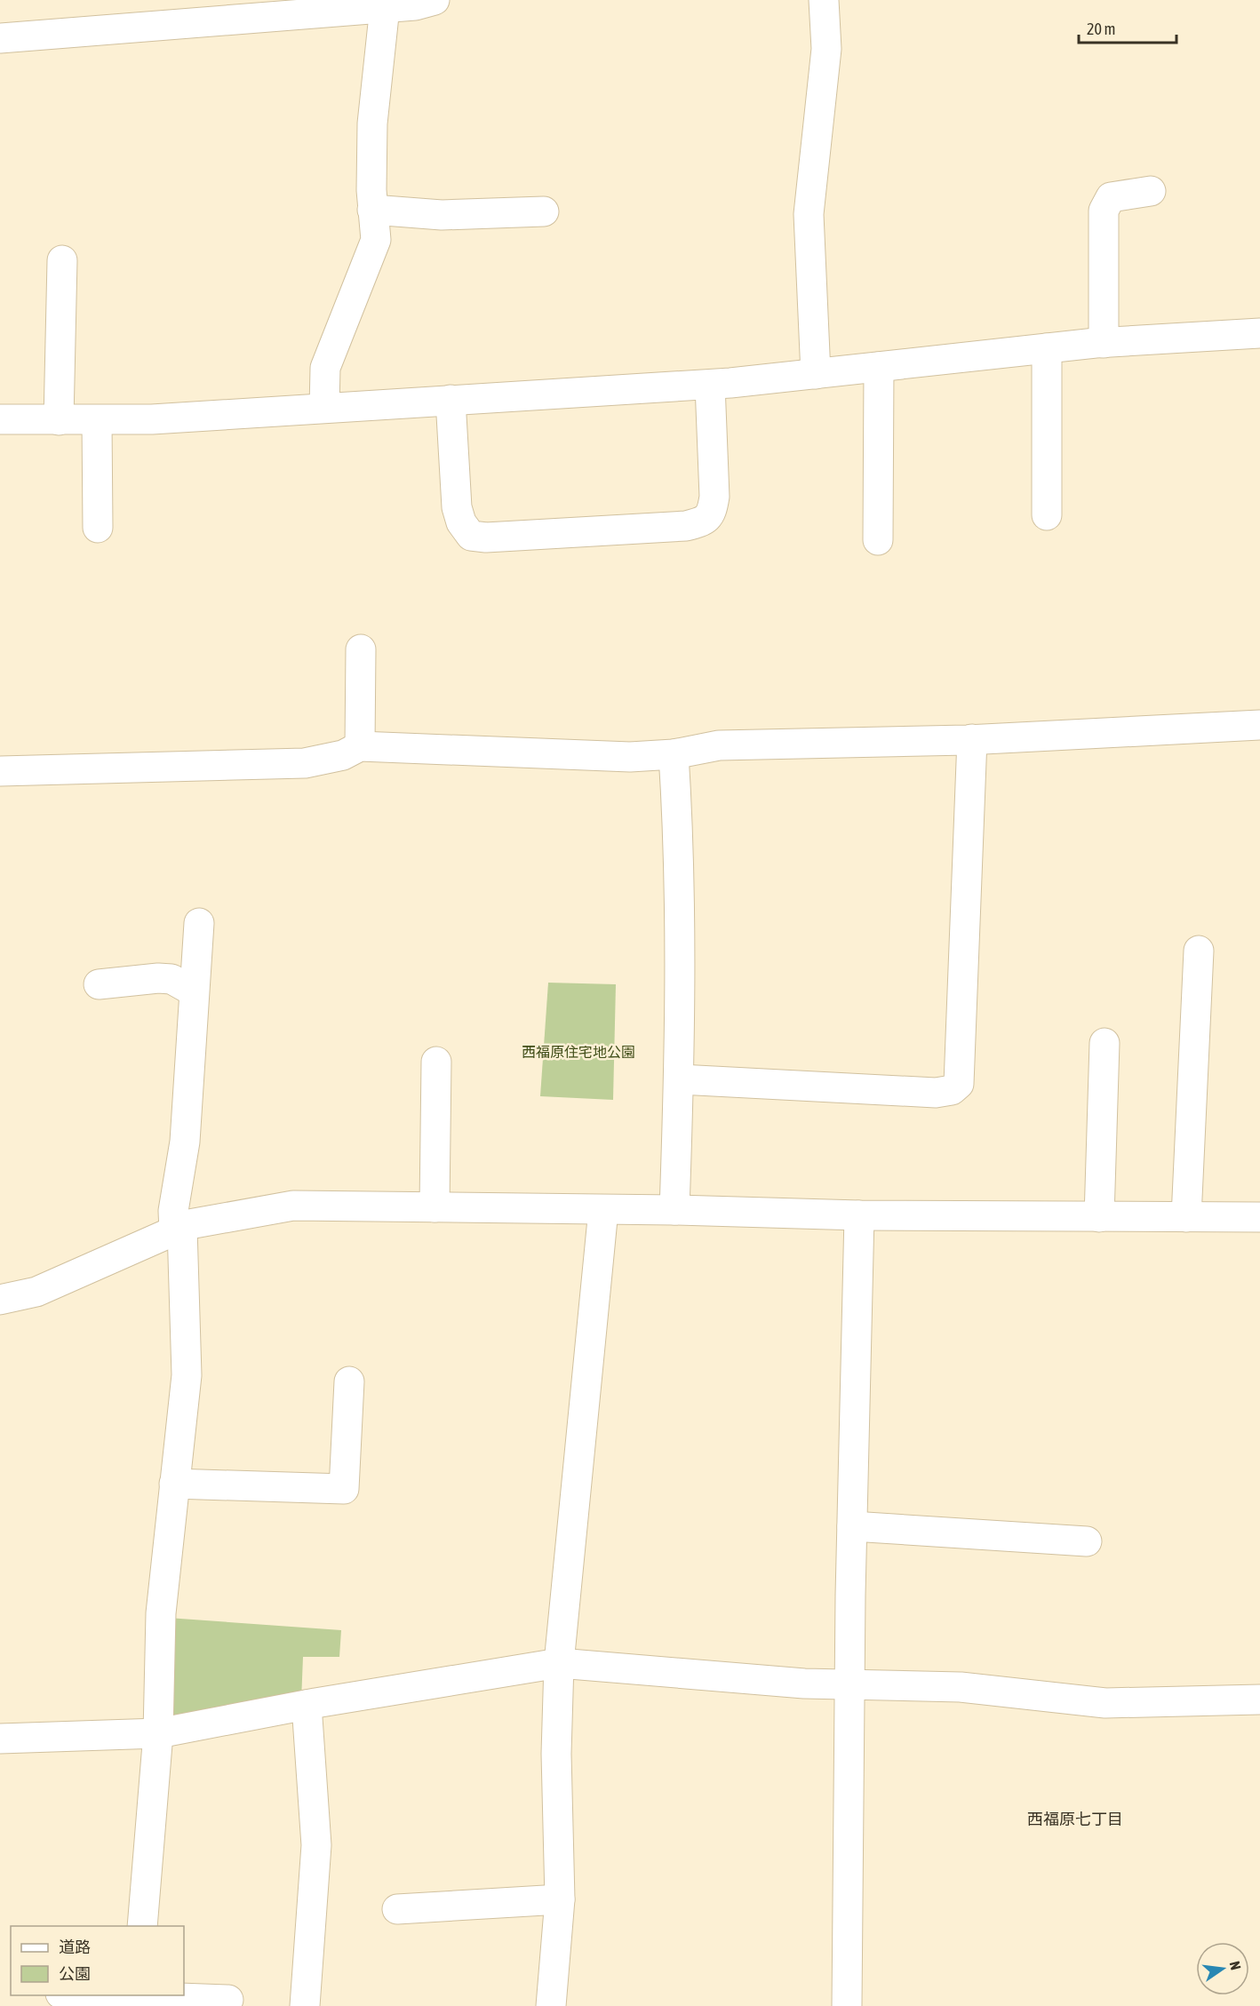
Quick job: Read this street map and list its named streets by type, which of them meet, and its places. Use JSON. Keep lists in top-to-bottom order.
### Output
{
  "districts": ["西福原七丁目"],
  "parks": ["西福原住宅地公園"],
  "legend": ["道路", "公園"],
  "scale_bar": "20 m",
  "north": "right"
}
